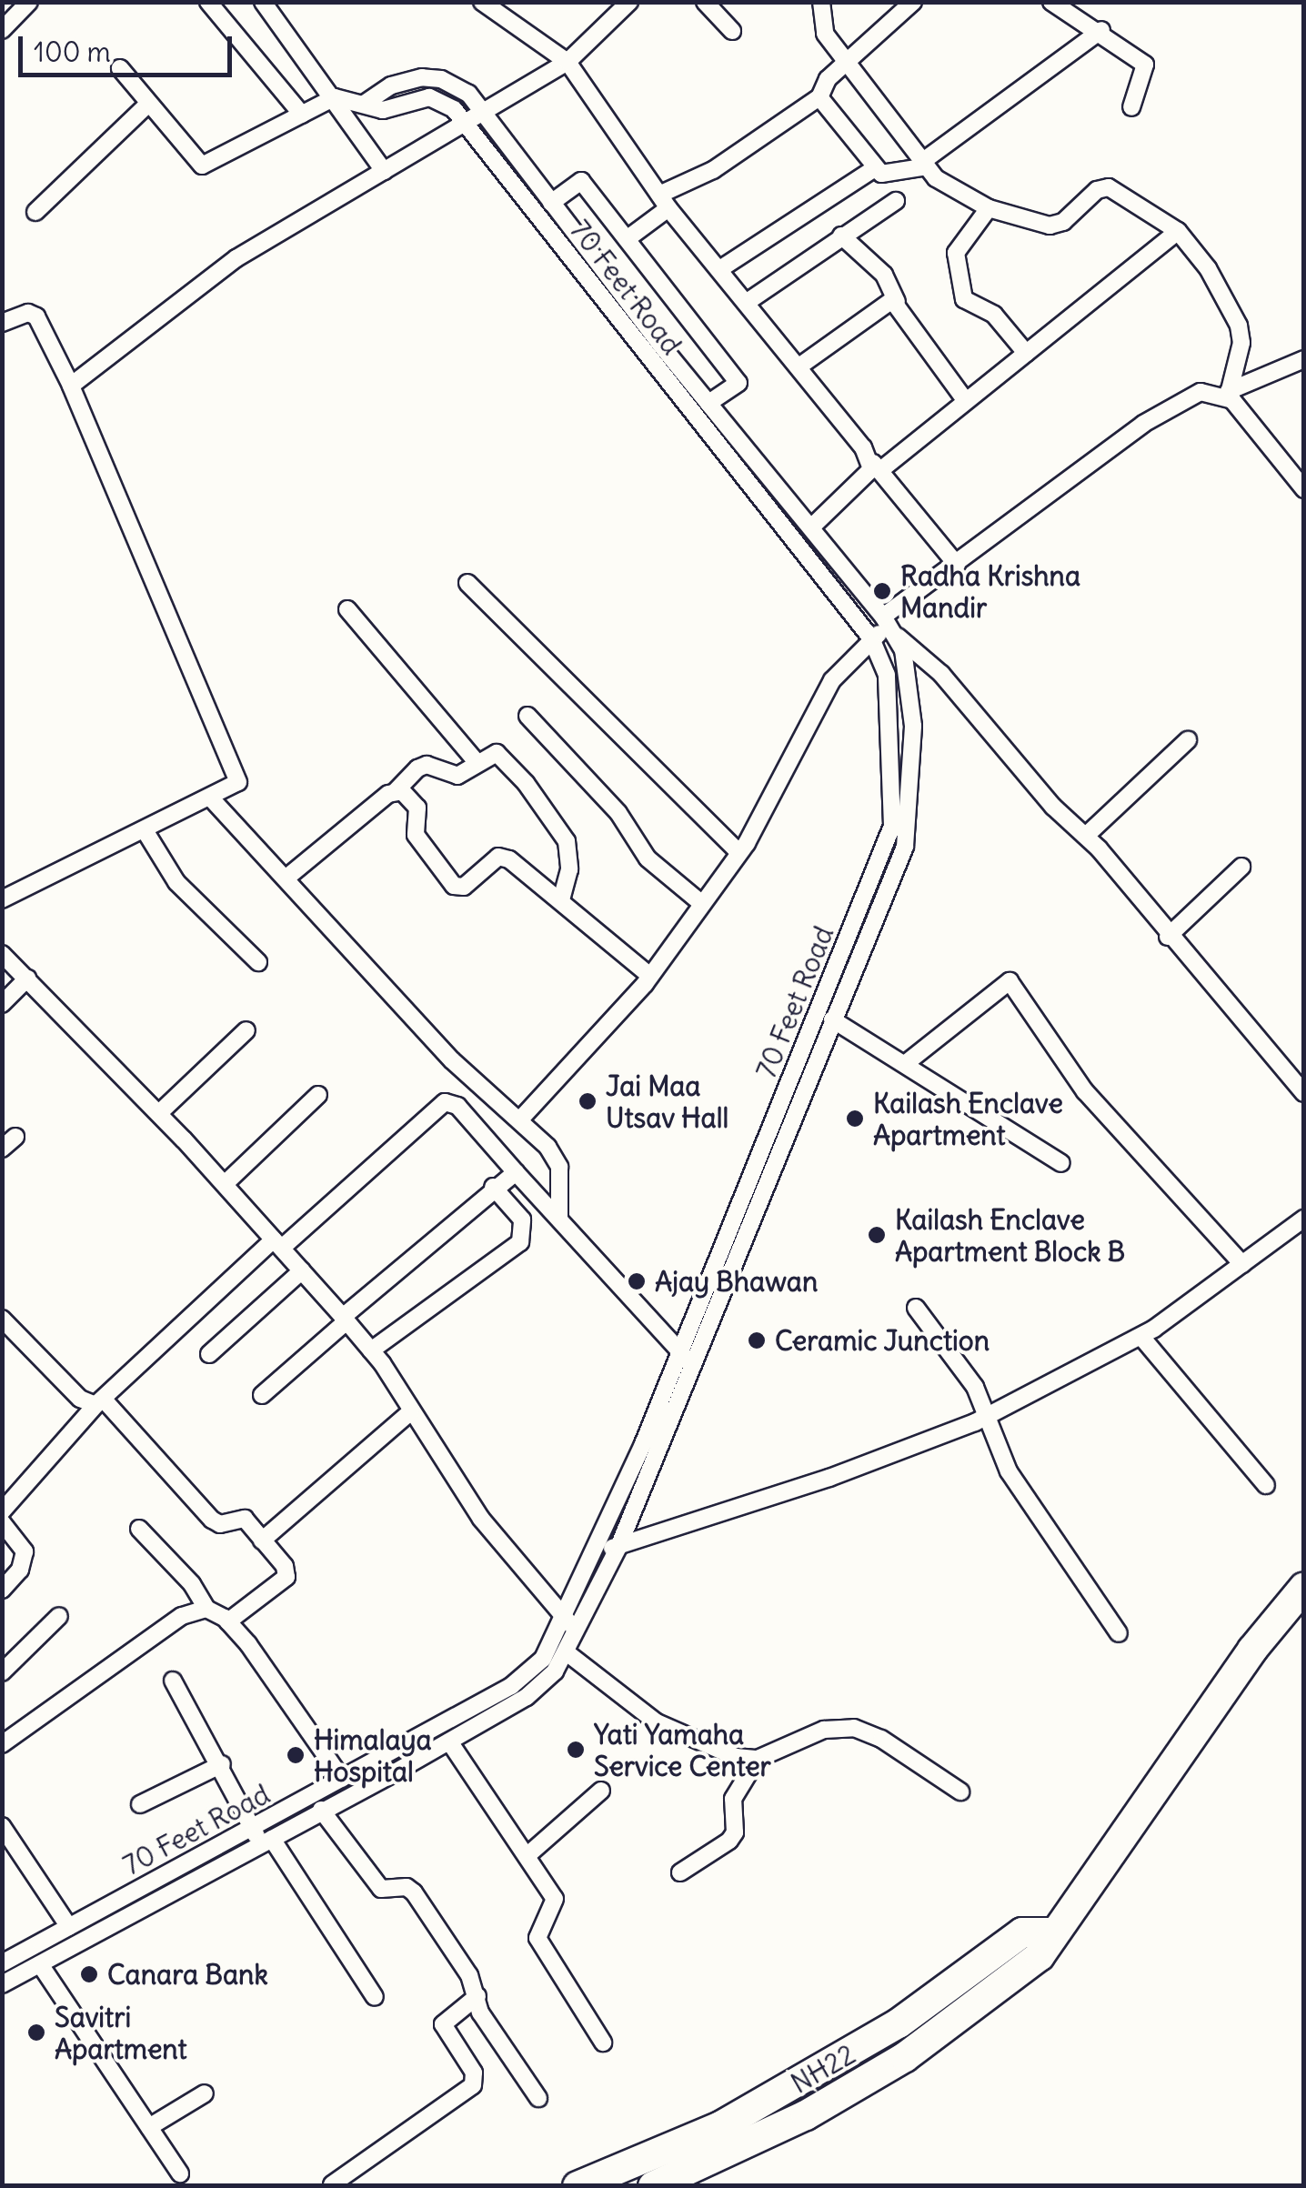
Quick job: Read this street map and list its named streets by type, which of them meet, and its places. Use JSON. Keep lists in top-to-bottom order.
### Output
{
  "streets": {
    "highway": ["NH22"],
    "street": ["70 Feet Road"]
  },
  "places": [
    "Radha Krishna Mandir",
    "Jai Maa Utsav Hall",
    "Kailash Enclave Apartment",
    "Kailash Enclave Apartment Block B",
    "Ajay Bhawan",
    "Ceramic Junction",
    "Yati Yamaha Service Center",
    "Himalaya Hospital",
    "Canara Bank",
    "Savitri Apartment"
  ],
  "scale_bar": "100 m"
}
